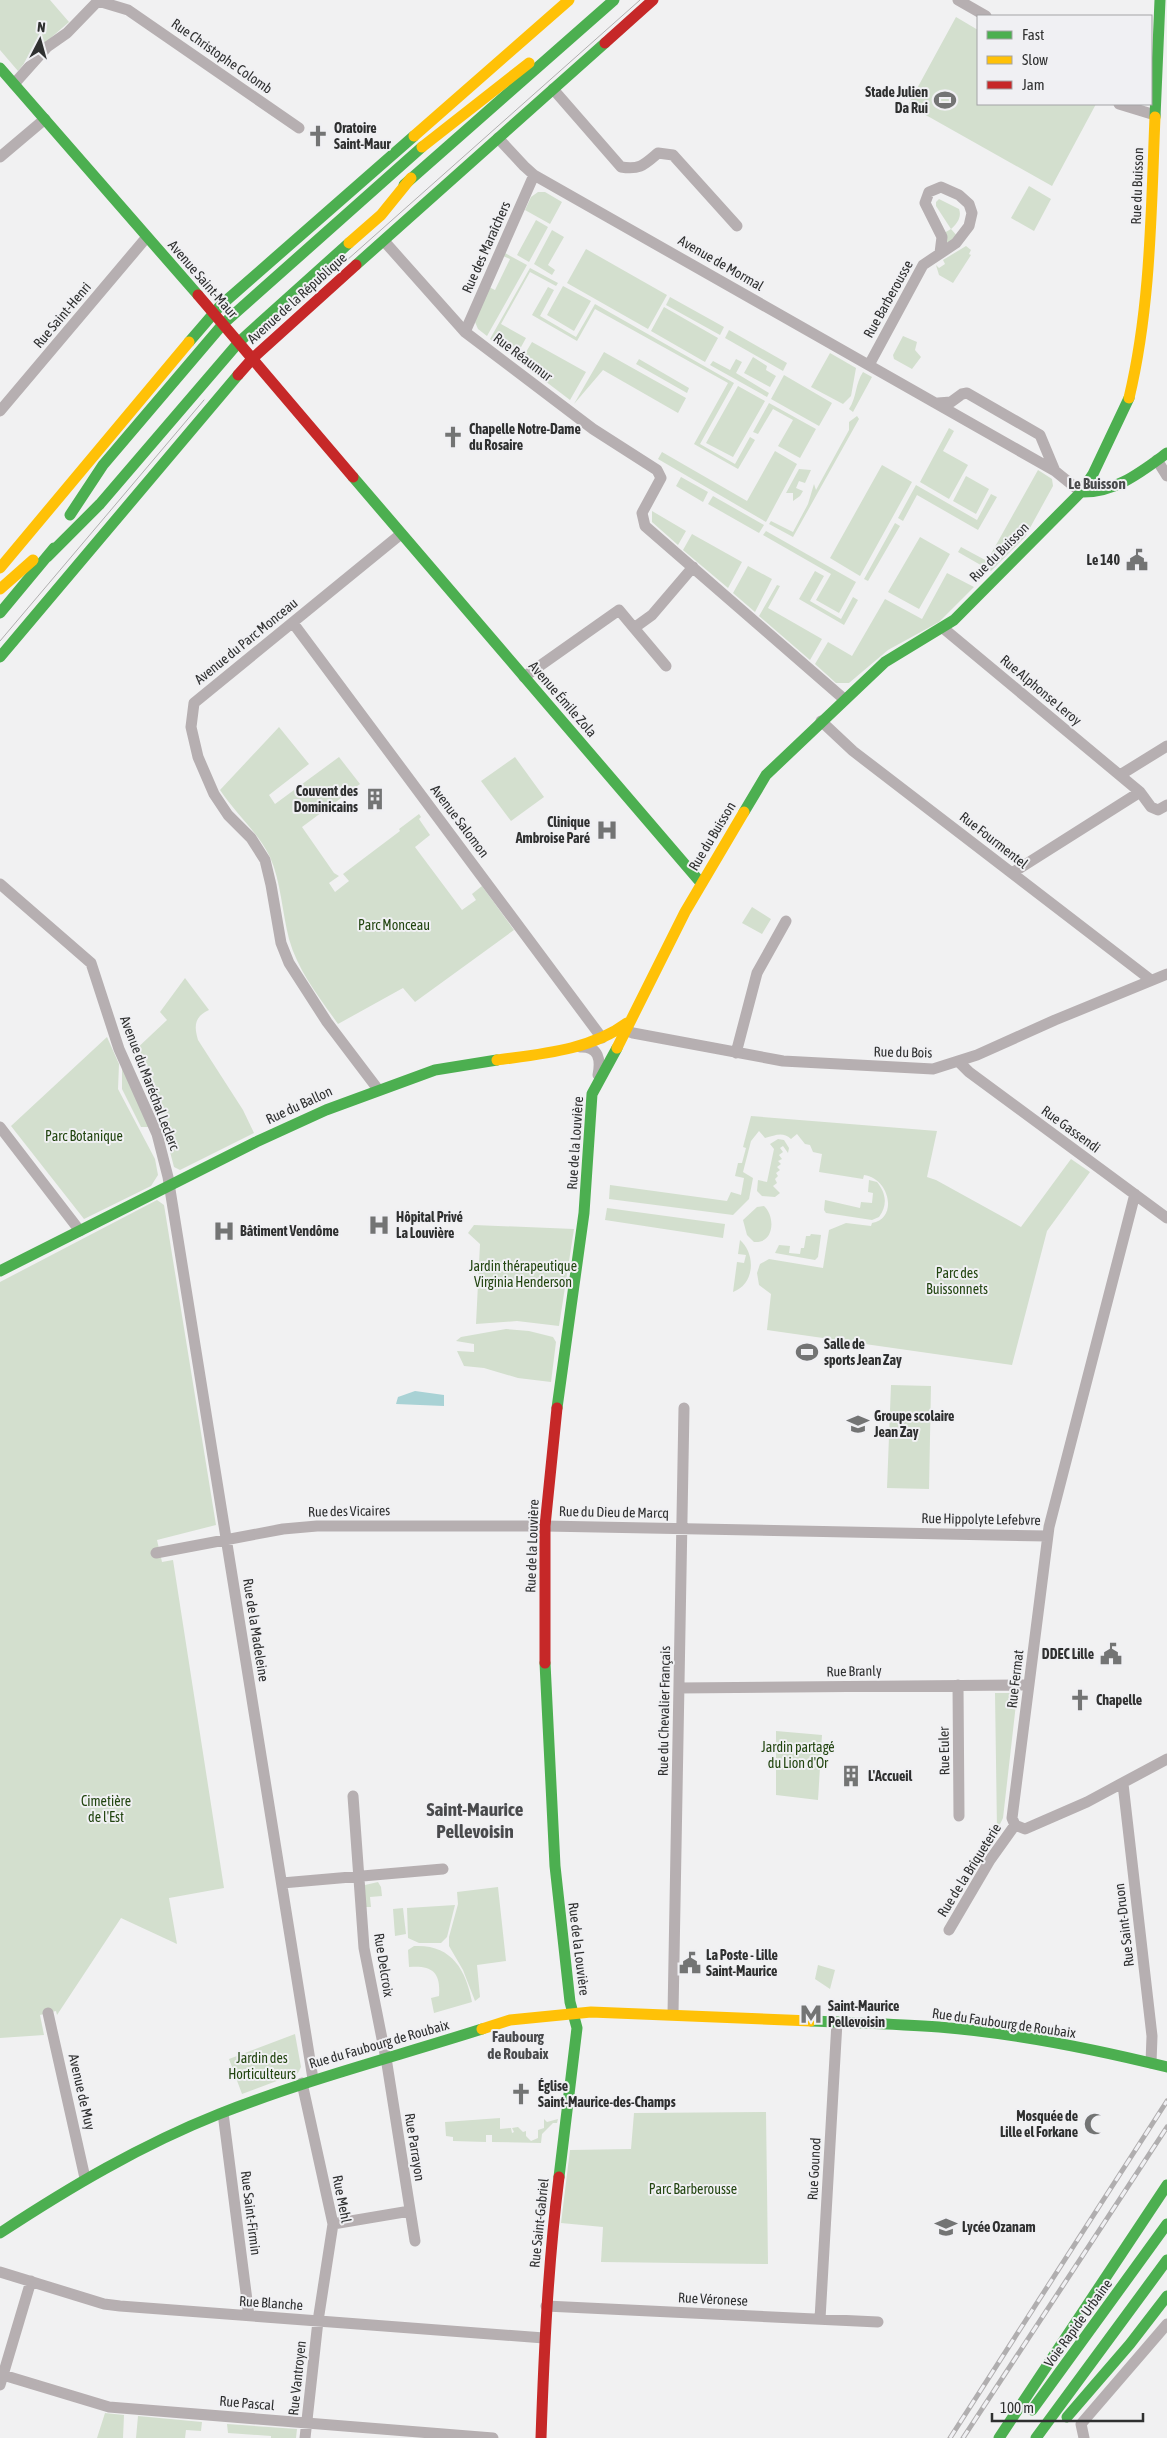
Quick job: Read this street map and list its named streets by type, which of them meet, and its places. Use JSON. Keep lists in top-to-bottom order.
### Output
{
  "streets": {
    "main road": [
      "Rue du Buisson",
      "Avenue Saint-Maur",
      "Avenue de la République",
      "Avenue Émile Zola",
      "Rue du Ballon",
      "Rue de la Louvière",
      "Rue du Faubourg de Roubaix",
      "Rue Saint-Gabriel",
      "Voie Rapide Urbaine"
    ],
    "street": [
      "Rue Christophe Colomb",
      "Rue des Maraîchers",
      "Avenue de Mormal",
      "Rue Barberousse",
      "Rue Saint-Henri",
      "Rue Réaumur",
      "Avenue du Parc Monceau",
      "Rue Alphonse Leroy",
      "Avenue Salomon",
      "Rue Fourmentel",
      "Rue du Bois",
      "Avenue du Maréchal Leclerc",
      "Rue Gassendi",
      "Rue des Vicaires",
      "Rue du Dieu de Marcq",
      "Rue Hippolyte Lefebvre",
      "Rue de la Madeleine",
      "Rue Branly",
      "Rue Fermat",
      "Rue du Chevalier Français",
      "Rue Euler",
      "Rue de la Briqueterie",
      "Rue Saint-Druon",
      "Rue Delcroix",
      "Avenue de Muy",
      "Rue Parrayon",
      "Rue Gounod",
      "Rue Mehl",
      "Rue Saint-Firmin",
      "Rue Véronese",
      "Rue Blanche",
      "Rue Vantroyen",
      "Rue Pascal"
    ]
  },
  "crossings": [
    ["Rue Christophe Colomb", "Avenue Saint-Maur"],
    ["Rue du Buisson", "Avenue de Mormal"],
    ["Rue du Buisson", "Rue Alphonse Leroy"],
    ["Rue du Buisson", "Avenue Émile Zola"],
    ["Rue du Buisson", "Rue Fourmentel"],
    ["Rue du Buisson", "Rue du Bois"],
    ["Rue du Buisson", "Rue du Ballon"],
    ["Rue du Buisson", "Rue de la Louvière"],
    ["Rue des Maraîchers", "Avenue de Mormal"],
    ["Rue des Maraîchers", "Rue Réaumur"],
    ["Avenue de Mormal", "Avenue de la République"],
    ["Avenue de Mormal", "Rue Barberousse"],
    ["Avenue Saint-Maur", "Avenue de la République"],
    ["Avenue Saint-Maur", "Rue Saint-Henri"],
    ["Avenue Saint-Maur", "Avenue du Parc Monceau"],
    ["Avenue Saint-Maur", "Avenue Émile Zola"],
    ["Avenue de la République", "Rue Réaumur"],
    ["Avenue du Parc Monceau", "Avenue Émile Zola"],
    ["Avenue du Parc Monceau", "Avenue Salomon"],
    ["Avenue du Parc Monceau", "Rue du Ballon"],
    ["Avenue Salomon", "Rue du Ballon"],
    ["Rue Fourmentel", "Rue du Bois"],
    ["Rue du Bois", "Rue du Ballon"],
    ["Rue du Bois", "Rue Gassendi"],
    ["Rue du Bois", "Rue de la Louvière"],
    ["Avenue du Maréchal Leclerc", "Rue du Ballon"],
    ["Avenue du Maréchal Leclerc", "Rue de la Madeleine"],
    ["Rue du Ballon", "Rue de la Louvière"],
    ["Rue du Ballon", "Rue de la Madeleine"],
    ["Rue Gassendi", "Rue Hippolyte Lefebvre"],
    ["Rue de la Louvière", "Rue des Vicaires"],
    ["Rue de la Louvière", "Rue du Dieu de Marcq"],
    ["Rue de la Louvière", "Rue du Faubourg de Roubaix"],
    ["Rue de la Louvière", "Rue Saint-Gabriel"],
    ["Rue des Vicaires", "Rue du Dieu de Marcq"],
    ["Rue des Vicaires", "Rue de la Madeleine"],
    ["Rue du Dieu de Marcq", "Rue Hippolyte Lefebvre"],
    ["Rue du Dieu de Marcq", "Rue du Chevalier Français"],
    ["Rue Hippolyte Lefebvre", "Rue Fermat"],
    ["Rue Hippolyte Lefebvre", "Rue du Chevalier Français"],
    ["Rue de la Madeleine", "Rue du Faubourg de Roubaix"],
    ["Rue Branly", "Rue Fermat"],
    ["Rue Branly", "Rue du Chevalier Français"],
    ["Rue Branly", "Rue Euler"],
    ["Rue Fermat", "Rue de la Briqueterie"],
    ["Rue du Chevalier Français", "Rue du Faubourg de Roubaix"],
    ["Rue de la Briqueterie", "Rue Saint-Druon"],
    ["Rue Saint-Druon", "Rue du Faubourg de Roubaix"],
    ["Rue Delcroix", "Rue du Faubourg de Roubaix"],
    ["Rue Delcroix", "Rue Parrayon"],
    ["Rue du Faubourg de Roubaix", "Avenue de Muy"],
    ["Rue du Faubourg de Roubaix", "Rue Parrayon"],
    ["Rue du Faubourg de Roubaix", "Rue Gounod"],
    ["Rue du Faubourg de Roubaix", "Rue Mehl"],
    ["Rue du Faubourg de Roubaix", "Rue Saint-Firmin"],
    ["Rue du Faubourg de Roubaix", "Rue Saint-Gabriel"],
    ["Rue Gounod", "Rue Véronese"],
    ["Rue Mehl", "Rue Blanche"],
    ["Rue Mehl", "Rue Vantroyen"],
    ["Rue Saint-Firmin", "Rue Blanche"],
    ["Rue Saint-Gabriel", "Rue Véronese"],
    ["Rue Saint-Gabriel", "Rue Blanche"],
    ["Rue Blanche", "Rue Vantroyen"],
    ["Rue Vantroyen", "Rue Pascal"]
  ],
  "districts": ["Le Buisson", "Saint-Maurice Pellevoisin", "Faubourg de Roubaix"],
  "parks": [
    "Parc Monceau",
    "Parc Botanique",
    "Jardin thérapeutique Virginia Henderson",
    "Parc des Buissonnets",
    "Jardin partagé du Lion d'Or",
    "Cimetière de l'Est",
    "Jardin des Horticulteurs",
    "Parc Barberousse"
  ],
  "places": {
    "sports": ["Stade Julien Da Rui", "Salle de sports Jean Zay"],
    "church": [
      "Oratoire Saint-Maur",
      "Chapelle Notre-Dame du Rosaire",
      "Chapelle",
      "Église Saint-Maurice-des-Champs"
    ],
    "public building": ["Le 140", "DDEC Lille", "La Poste - Lille Saint-Maurice"],
    "building": ["Couvent des Dominicains", "L'Accueil"],
    "hospital": ["Clinique Ambroise Paré", "Hôpital Privé La Louvière", "Bâtiment Vendôme"],
    "school or university": ["Groupe scolaire Jean Zay", "Lycée Ozanam"],
    "metro station": ["Saint-Maurice Pellevoisin"],
    "mosque": ["Mosquée de Lille el Forkane"]
  },
  "legend": ["Fast", "Slow", "Jam"],
  "scale_bar": "100 m",
  "north": "top"
}
